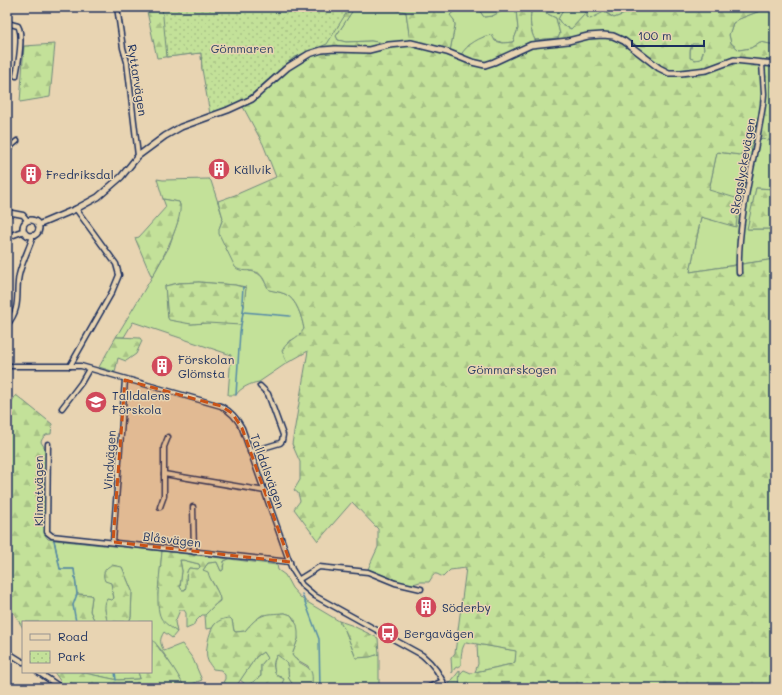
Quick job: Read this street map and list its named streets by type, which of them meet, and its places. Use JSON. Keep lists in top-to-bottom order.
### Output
{
  "streets": {
    "street": [
      "Ryttarvägen",
      "Skogslyckevägen",
      "Vindvägen",
      "Talldalsvägen",
      "Klimatvägen",
      "Blåsvägen"
    ]
  },
  "crossings": [
    ["Vindvägen", "Talldalsvägen"],
    ["Vindvägen", "Blåsvägen"],
    ["Talldalsvägen", "Blåsvägen"],
    ["Klimatvägen", "Blåsvägen"]
  ],
  "parks": ["Gömmaren", "Gömmarskogen"],
  "places": {
    "building": [
      "Källvik",
      "Fredriksdal",
      "Förskolan Glömsta",
      "Söderby"
    ],
    "school or university": ["Talldalens Förskola"],
    "bus stop": ["Bergavägen"]
  },
  "legend": ["Road", "Park"],
  "scale_bar": "100 m"
}
